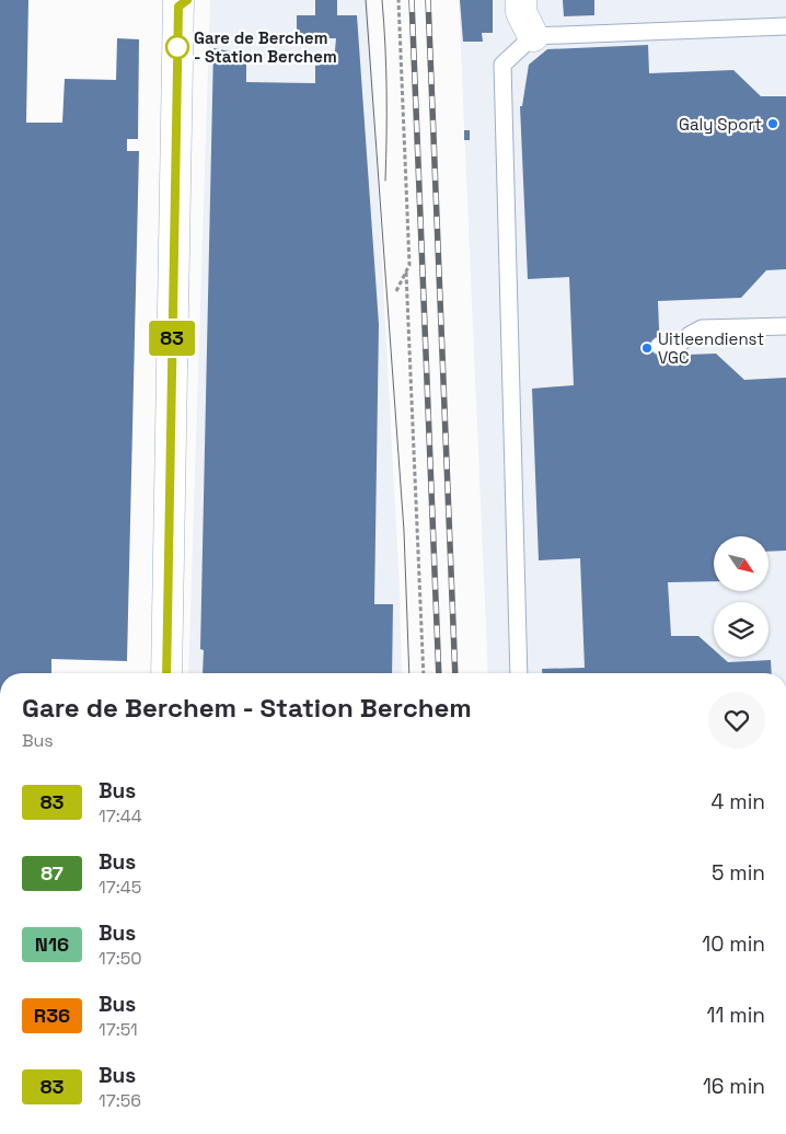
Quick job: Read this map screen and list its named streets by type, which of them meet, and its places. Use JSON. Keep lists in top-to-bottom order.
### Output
{
  "places": ["Gare de Berchem - Station Berchem", "Galy Sport", "Uitleendienst VGC"],
  "lines": ["bus line 83"],
  "north": "bottom right",
  "page": {
    "on_map": "83",
    "heading": ["Gare de Berchem - Station Berchem", "Bus"],
    "list": [
      {
        "mark": "83",
        "name": "Bus",
        "note": "17:44",
        "value": "4 min"
      },
      {
        "mark": "87",
        "name": "Bus",
        "note": "17:45",
        "value": "5 min"
      },
      {
        "mark": "N16",
        "name": "Bus",
        "note": "17:50",
        "value": "10 min"
      },
      {
        "mark": "R36",
        "name": "Bus",
        "note": "17:51",
        "value": "11 min"
      },
      {
        "mark": "83",
        "name": "Bus",
        "note": "17:56",
        "value": "16 min"
      }
    ]
  }
}
